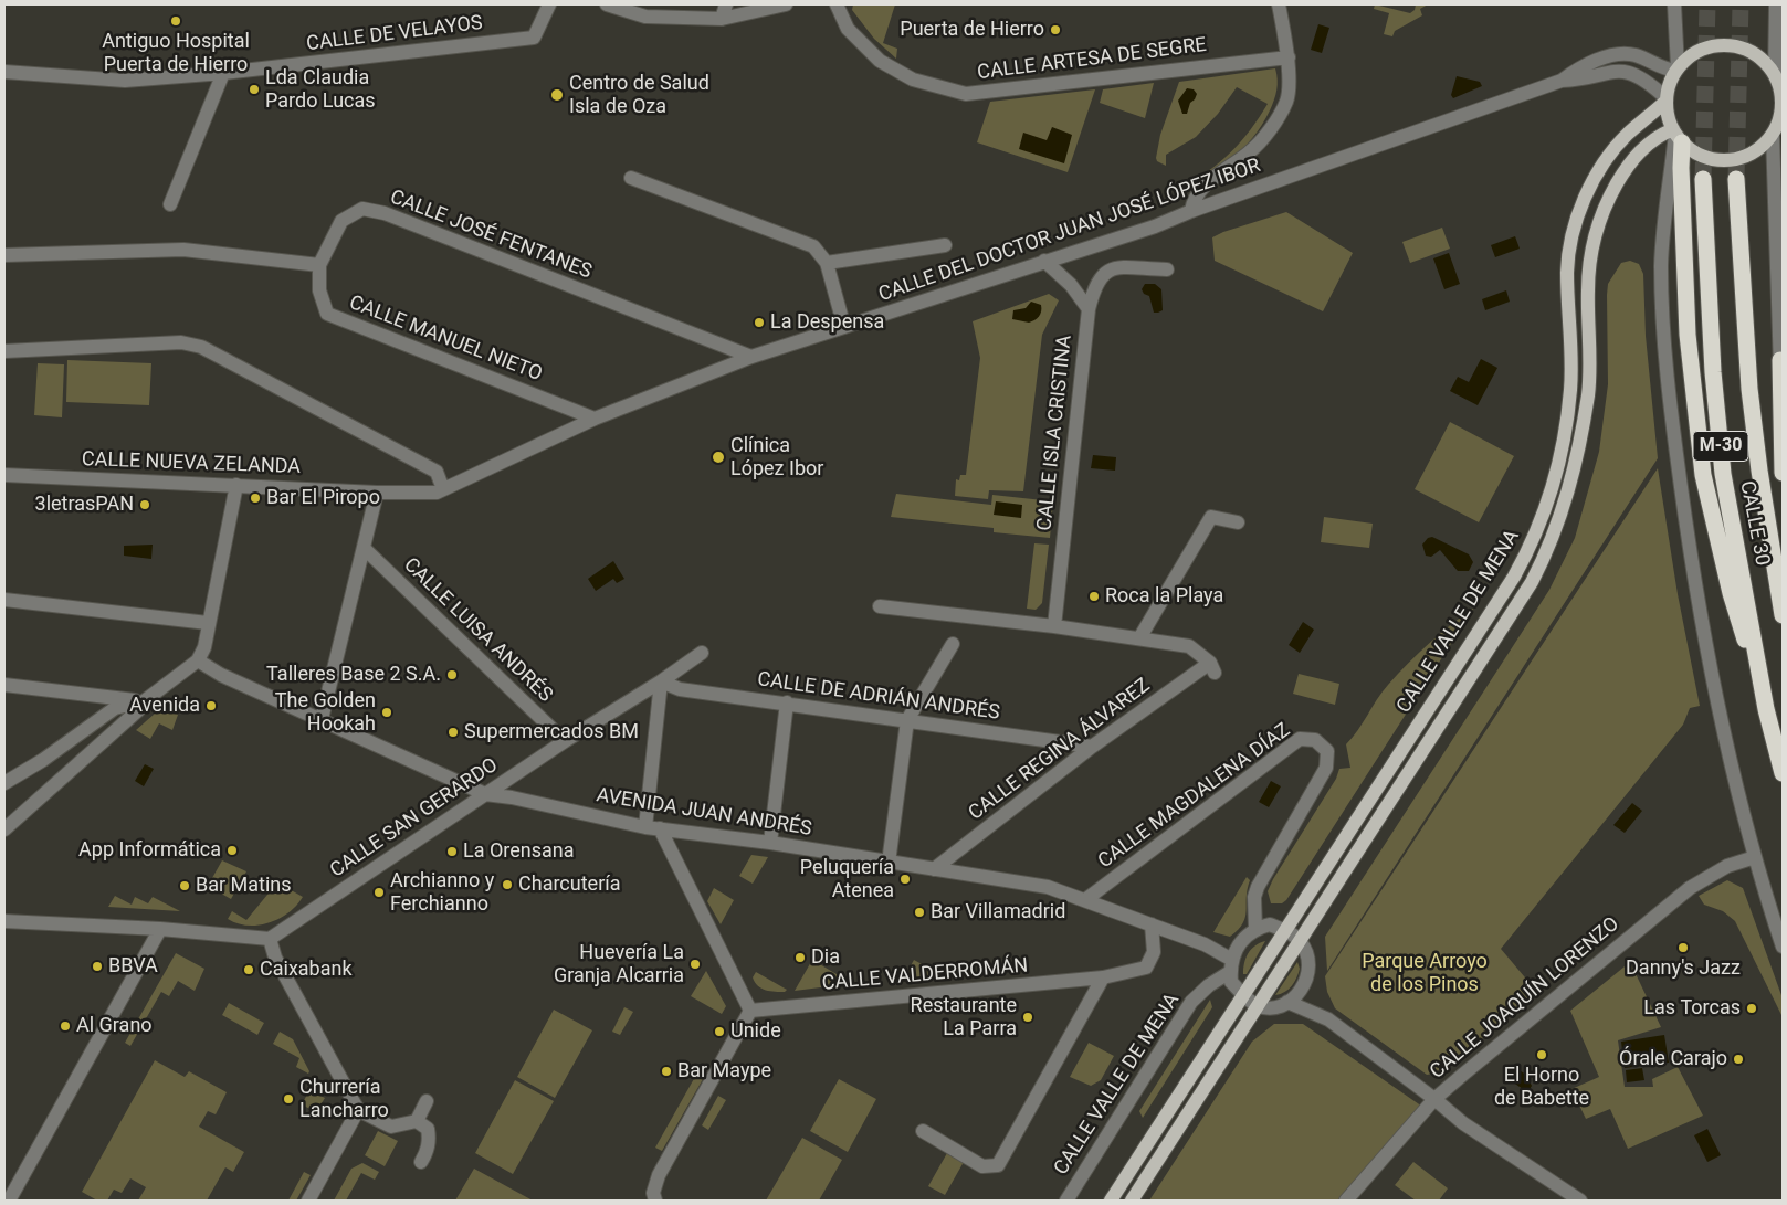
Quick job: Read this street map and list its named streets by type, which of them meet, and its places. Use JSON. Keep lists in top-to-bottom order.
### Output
{
  "streets": {
    "highway": ["M-30", "CALLE 30"],
    "main road": ["CALLE VALLE DE MENA"],
    "street": [
      "CALLE DE VELAYOS",
      "CALLE ARTESA DE SEGRE",
      "CALLE DEL DOCTOR JUAN JOSÉ LÓPEZ IBOR",
      "CALLE JOSÉ FENTANES",
      "CALLE MANUEL NIETO",
      "CALLE ISLA CRISTINA",
      "CALLE NUEVA ZELANDA",
      "CALLE LUISA ANDRÉS",
      "CALLE DE ADRIÁN ANDRÉS",
      "CALLE REGINA ÁLVAREZ",
      "CALLE MAGDALENA DÍAZ",
      "AVENIDA JUAN ANDRÉS",
      "CALLE SAN GERARDO",
      "CALLE VALDERROMÁN",
      "CALLE JOAQUÍN LORENZO"
    ]
  },
  "crossings": [
    ["CALLE DEL DOCTOR JUAN JOSÉ LÓPEZ IBOR", "CALLE JOSÉ FENTANES"],
    ["CALLE DEL DOCTOR JUAN JOSÉ LÓPEZ IBOR", "CALLE MANUEL NIETO"],
    ["CALLE DEL DOCTOR JUAN JOSÉ LÓPEZ IBOR", "CALLE NUEVA ZELANDA"],
    ["CALLE JOSÉ FENTANES", "CALLE MANUEL NIETO"],
    ["CALLE VALLE DE MENA", "CALLE MAGDALENA DÍAZ"],
    ["CALLE VALLE DE MENA", "AVENIDA JUAN ANDRÉS"],
    ["CALLE LUISA ANDRÉS", "CALLE SAN GERARDO"],
    ["CALLE DE ADRIÁN ANDRÉS", "CALLE REGINA ÁLVAREZ"],
    ["CALLE DE ADRIÁN ANDRÉS", "CALLE SAN GERARDO"],
    ["CALLE REGINA ÁLVAREZ", "AVENIDA JUAN ANDRÉS"],
    ["CALLE MAGDALENA DÍAZ", "AVENIDA JUAN ANDRÉS"],
    ["AVENIDA JUAN ANDRÉS", "CALLE SAN GERARDO"],
    ["AVENIDA JUAN ANDRÉS", "CALLE VALDERROMÁN"]
  ],
  "parks": ["Parque Arroyo de los Pinos"],
  "places": [
    "Antiguo Hospital Puerta de Hierro",
    "Puerta de Hierro",
    "Lda Claudia Pardo Lucas",
    "Centro de Salud Isla de Oza",
    "La Despensa",
    "Clínica López Ibor",
    "Bar El Piropo",
    "3letrasPAN",
    "Roca la Playa",
    "Talleres Base 2 S.A.",
    "Avenida",
    "The Golden Hookah",
    "Supermercados BM",
    "App Informática",
    "La Orensana",
    "Peluquería Atenea",
    "Charcutería",
    "Bar Matins",
    "Archianno y Ferchianno",
    "Bar Villamadrid",
    "Danny's Jazz",
    "Dia",
    "Huevería La Granja Alcarria",
    "BBVA",
    "Caixabank",
    "Las Torcas",
    "Restaurante La Parra",
    "Al Grano",
    "Unide",
    "El Horno de Babette",
    "Órale Carajo",
    "Bar Maype",
    "Churrería Lancharro"
  ]
}
